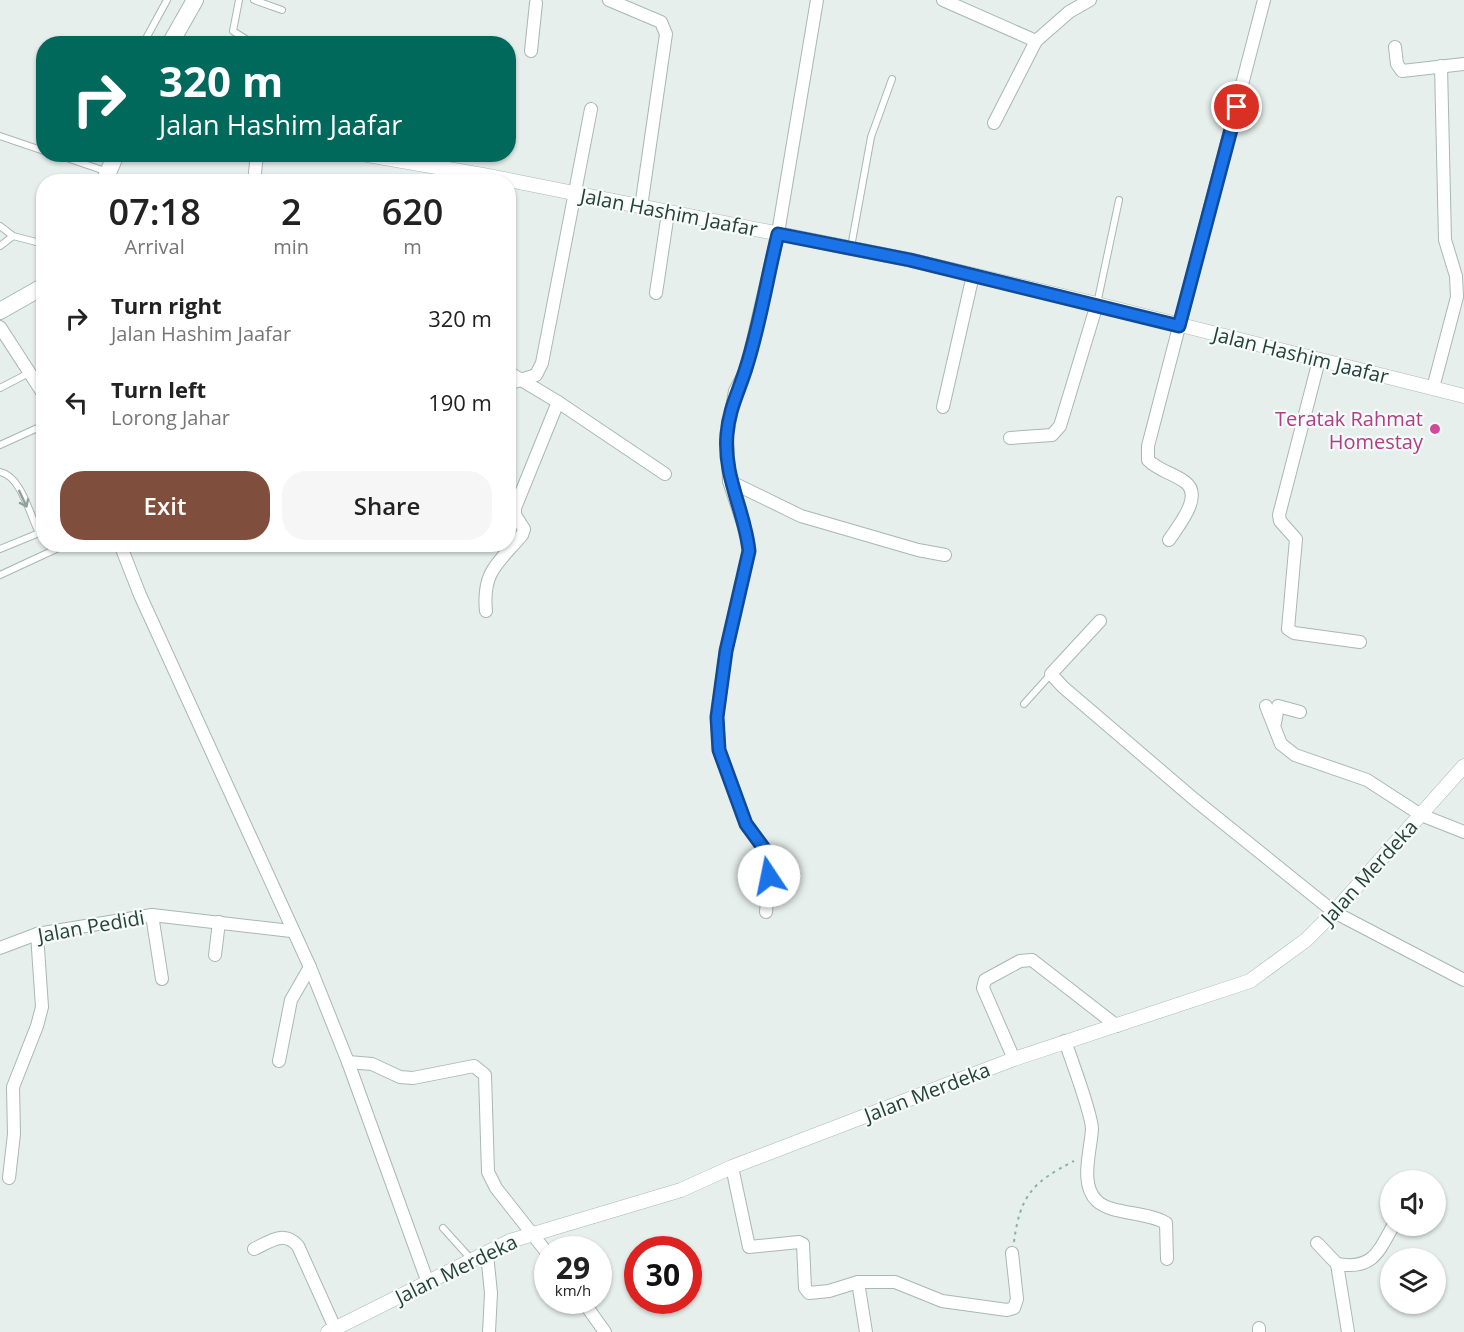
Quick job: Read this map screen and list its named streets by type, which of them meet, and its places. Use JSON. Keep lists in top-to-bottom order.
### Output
{
  "streets": {
    "street": ["Jalan Hashim Jaafar", "Jalan Merdeka", "Jalan Pedidi"]
  },
  "places": ["Teratak Rahmat Homestay"],
  "page": {
    "turn": ["320 m", "Jalan Hashim Jaafar"],
    "eta": [
      "07:18",
      "Arrival",
      "2",
      "min",
      "620",
      "m"
    ],
    "list": [
      {
        "name": "Turn right",
        "note": "Jalan Hashim Jaafar",
        "value": "320 m"
      },
      {
        "name": "Turn left",
        "note": "Lorong Jahar",
        "value": "190 m"
      }
    ],
    "buttons": ["Exit", "Share"],
    "speed": "29 km/h",
    "limit": "30"
  }
}
